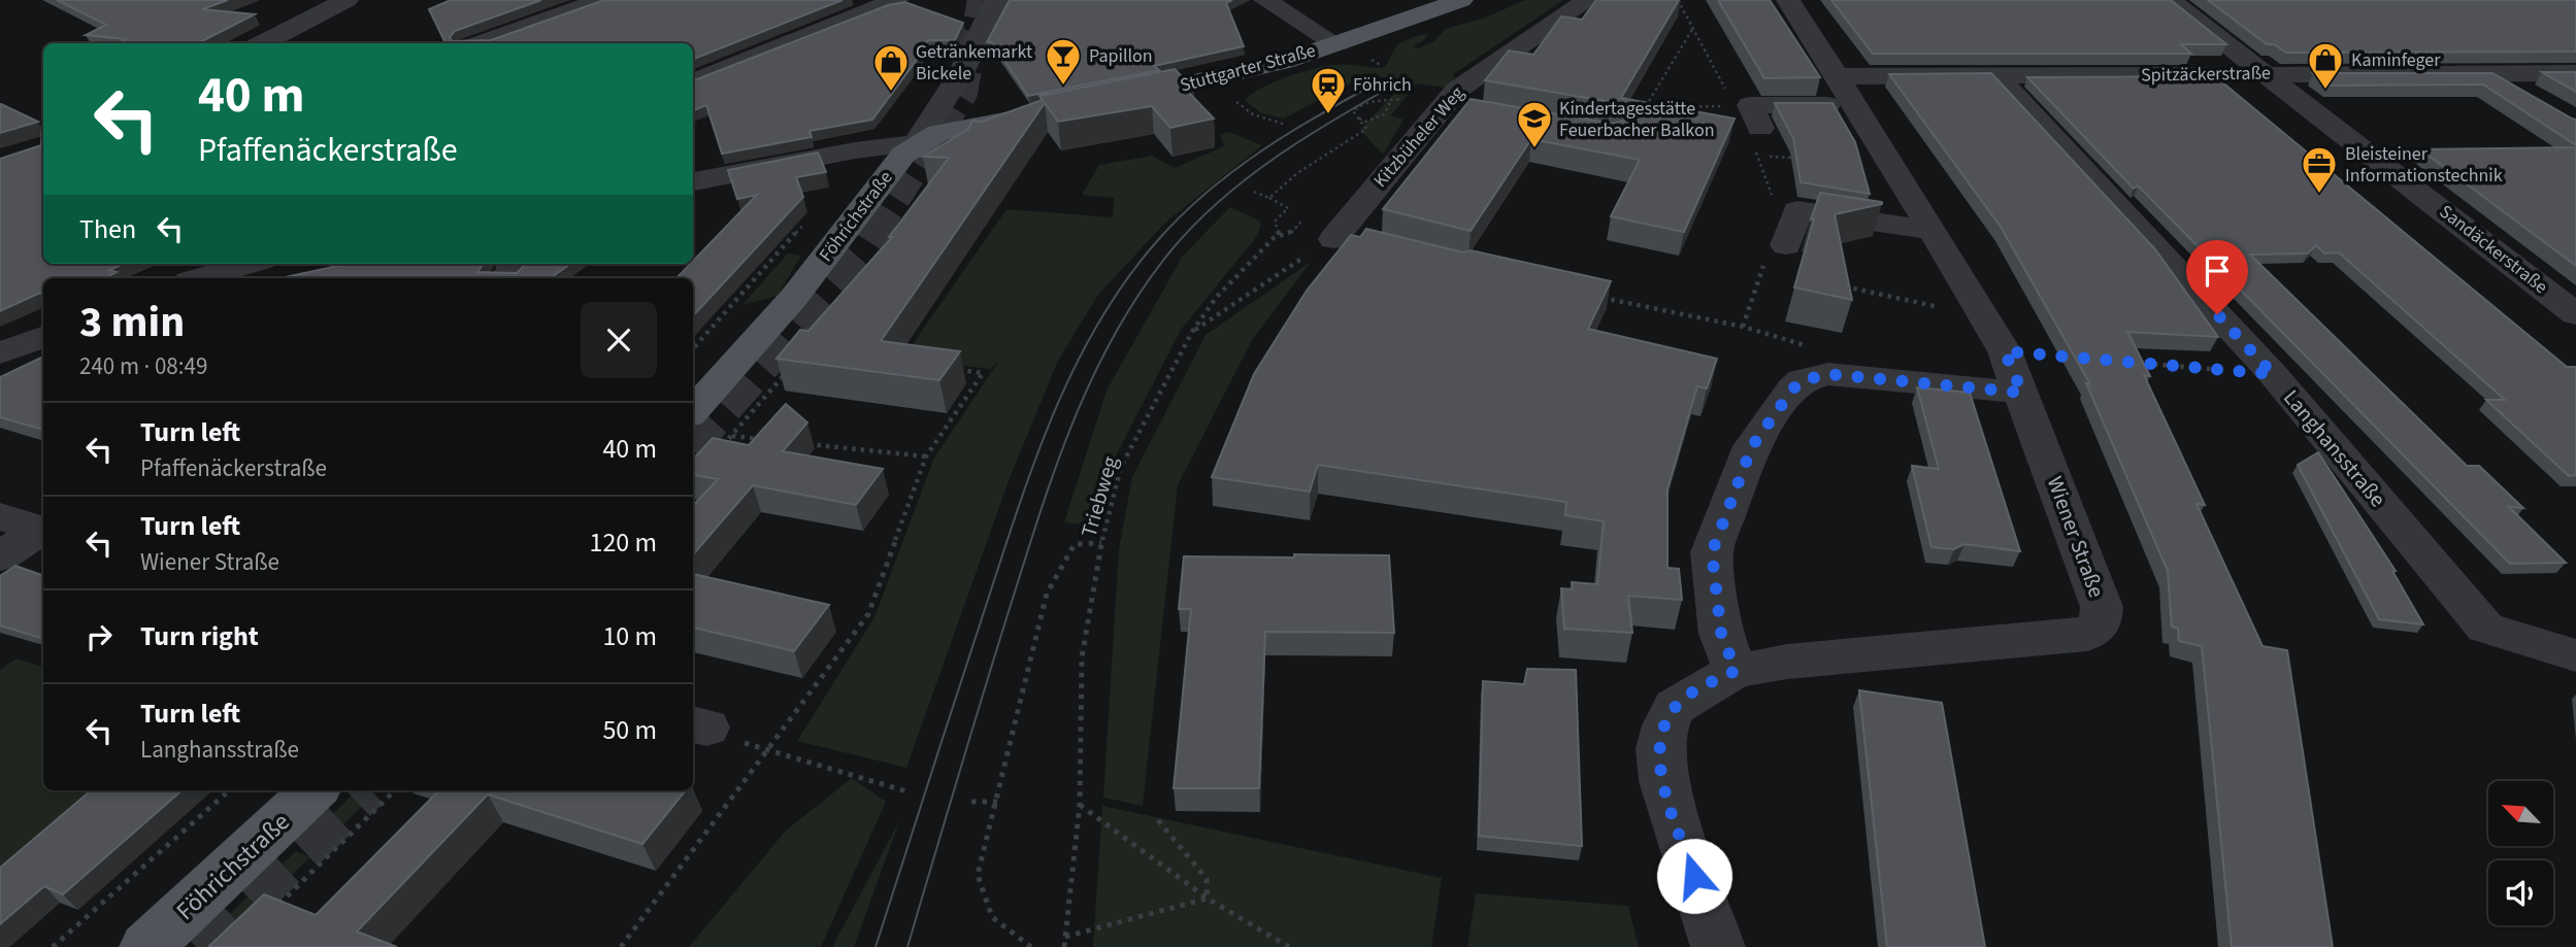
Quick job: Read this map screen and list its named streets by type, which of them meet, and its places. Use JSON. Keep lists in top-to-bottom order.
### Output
{
  "streets": {
    "main road": ["Stuttgarter Straße", "Föhrichstraße"],
    "street": [
      "Spitzäckerstraße",
      "Kitzbüheler Weg",
      "Sandäckerstraße",
      "Langhansstraße",
      "Wiener Straße"
    ],
    "path": ["Triebweg"]
  },
  "crossings": [
    ["Spitzäckerstraße", "Sandäckerstraße"],
    ["Spitzäckerstraße", "Langhansstraße"],
    ["Spitzäckerstraße", "Wiener Straße"]
  ],
  "places": {
    "bar": ["Papillon"],
    "shop": ["Kaminfeger", "Getränkemarkt Bickele"],
    "station": ["Föhrich"],
    "school or university": ["Kindertagesstätte Feuerbacher Balkon"],
    "office": ["Bleisteiner Informationstechnik"]
  },
  "north": "top left",
  "page": {
    "turn": ["40 m", "Pfaffenäckerstraße"],
    "then": "Then",
    "heading": ["3 min", "240 m · 08:49"],
    "list": [
      {
        "name": "Turn left",
        "note": "Pfaffenäckerstraße",
        "value": "40 m"
      },
      {
        "name": "Turn left",
        "note": "Wiener Straße",
        "value": "120 m"
      },
      {
        "name": "Turn right",
        "value": "10 m"
      },
      {
        "name": "Turn left",
        "note": "Langhansstraße",
        "value": "50 m"
      }
    ]
  }
}
